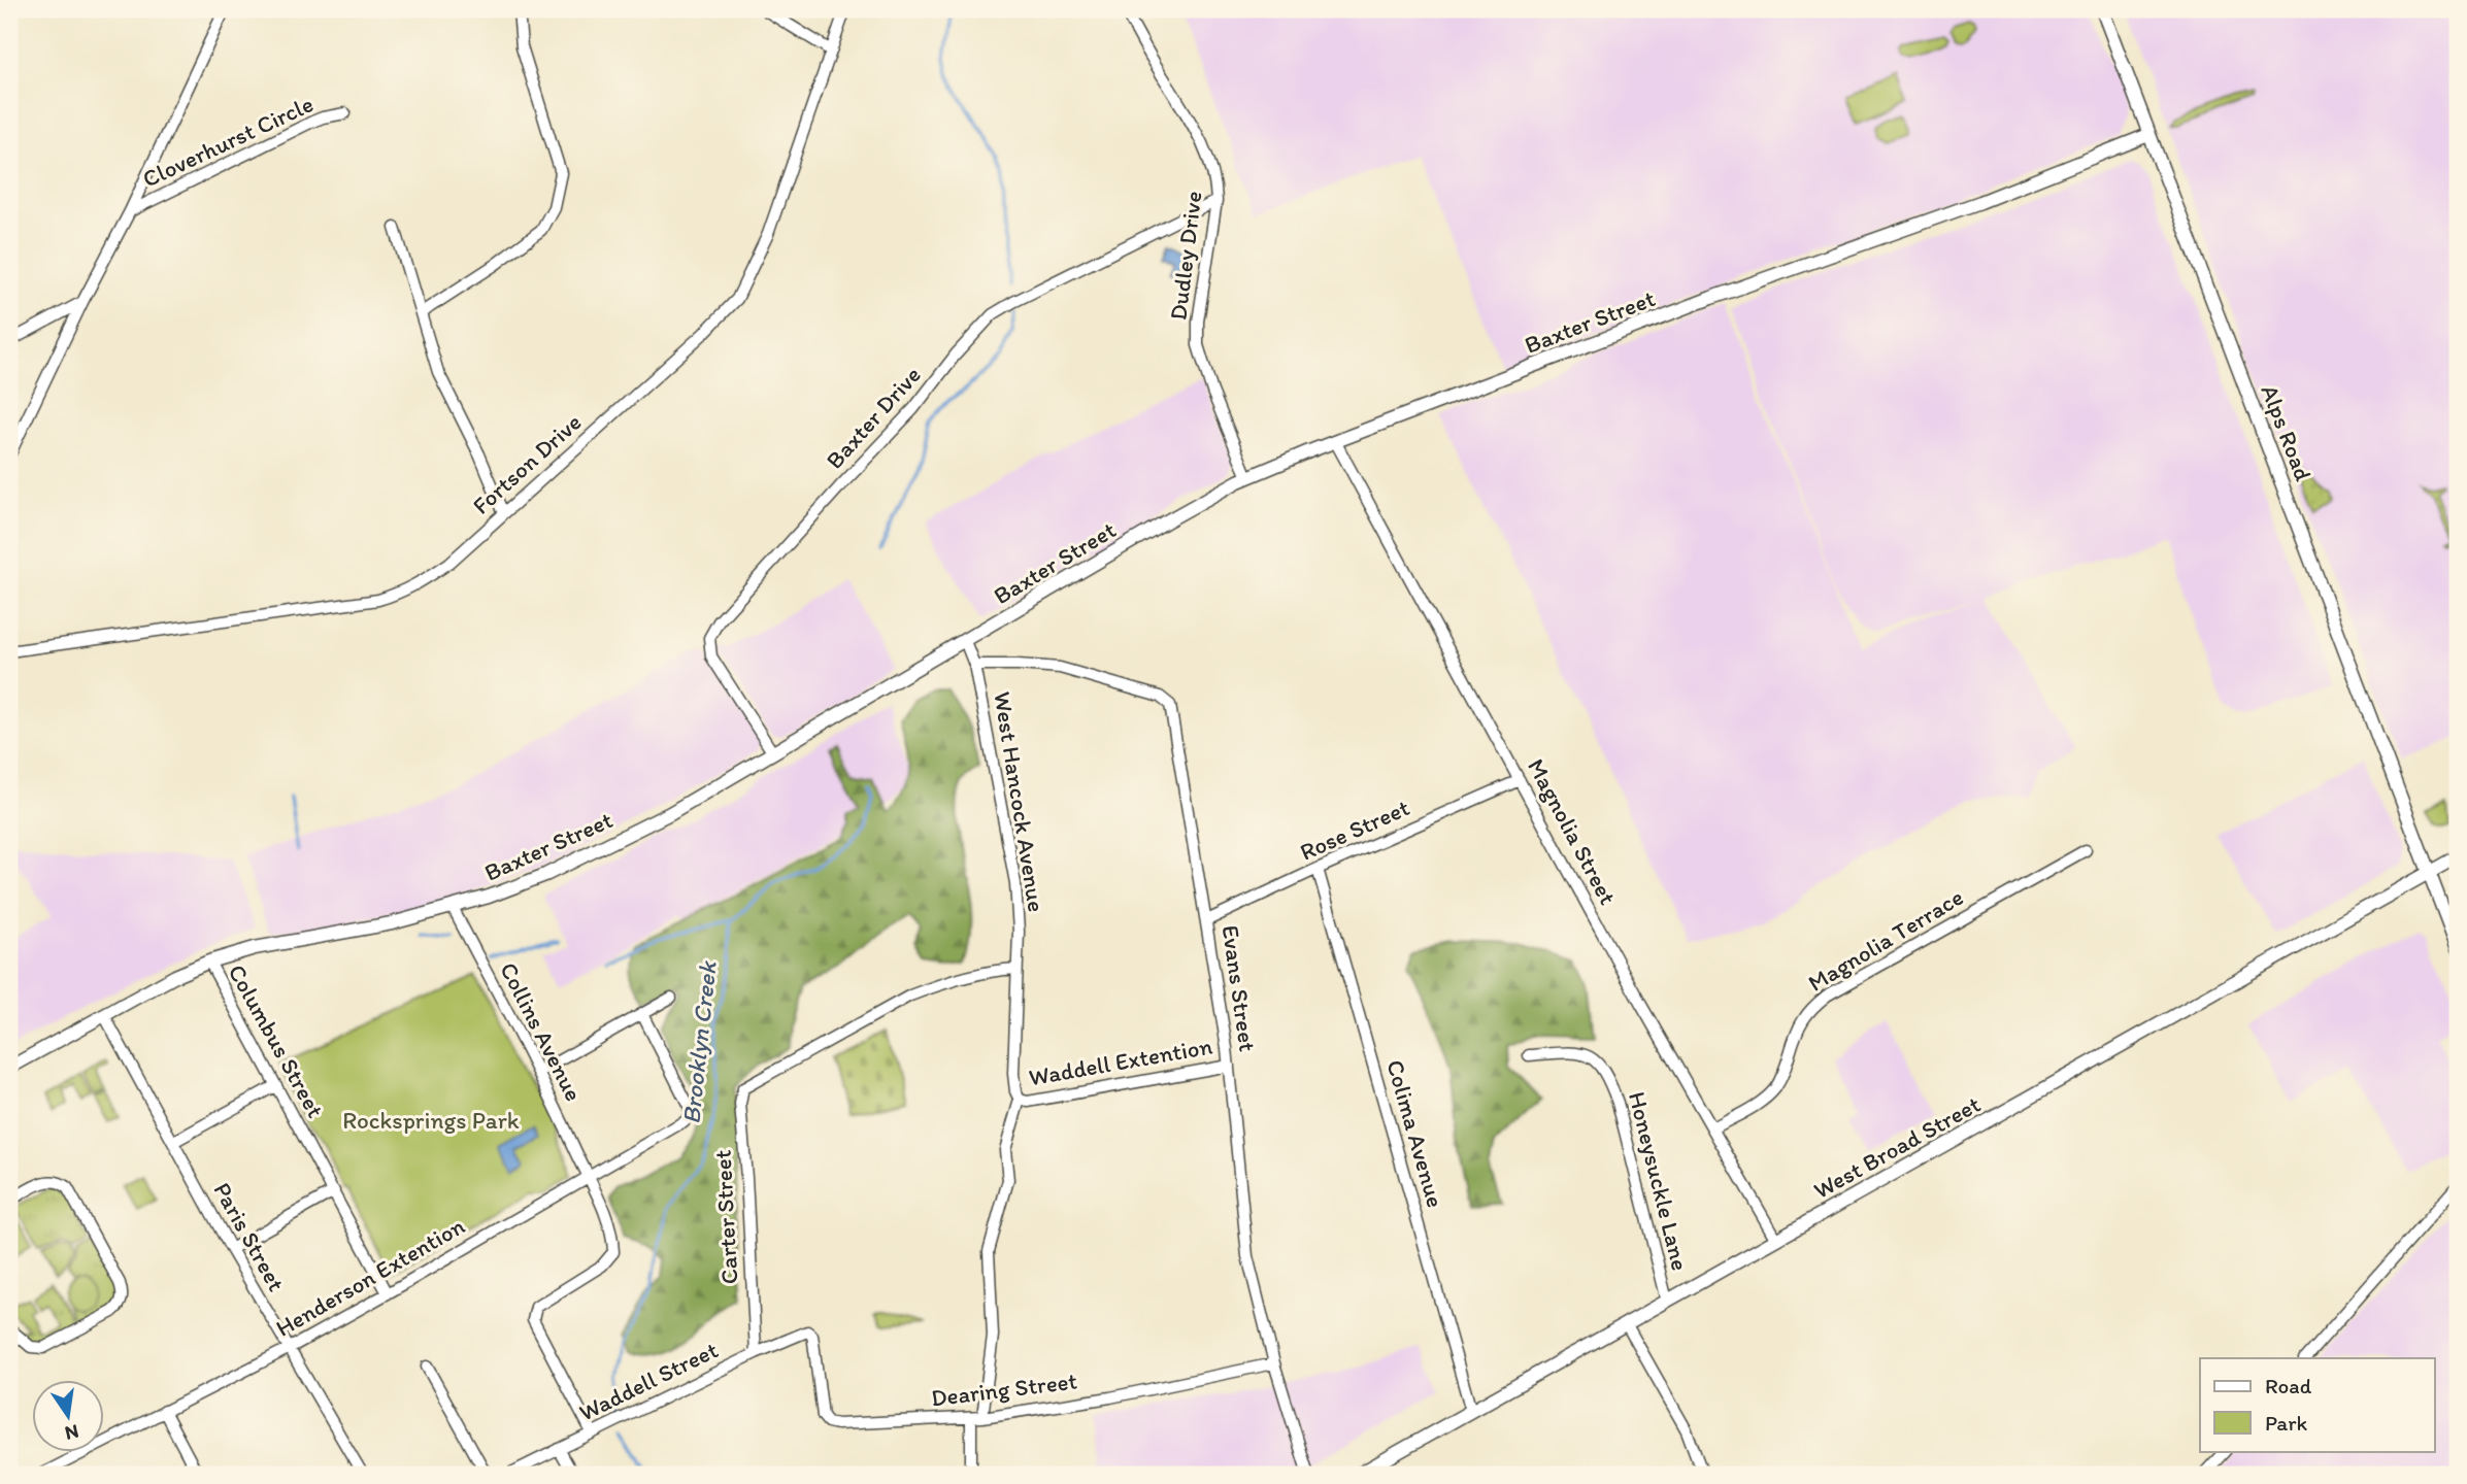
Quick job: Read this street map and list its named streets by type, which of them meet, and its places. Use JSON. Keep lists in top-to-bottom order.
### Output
{
  "streets": {
    "main road": ["Baxter Street", "Alps Road", "West Broad Street"],
    "street": [
      "Cloverhurst Circle",
      "Dudley Drive",
      "Baxter Drive",
      "Fortson Drive",
      "West Hancock Avenue",
      "Rose Street",
      "Magnolia Street",
      "Magnolia Terrace",
      "Evans Street",
      "Collins Avenue",
      "Columbus Street",
      "Waddell Extention",
      "Colima Avenue",
      "Honeysuckle Lane",
      "Carter Street",
      "Paris Street",
      "Henderson Extention",
      "Waddell Street",
      "Dearing Street"
    ]
  },
  "crossings": [
    ["Dudley Drive", "Baxter Street"],
    ["Dudley Drive", "Baxter Drive"],
    ["Baxter Street", "Baxter Drive"],
    ["Baxter Street", "Alps Road"],
    ["Baxter Street", "West Hancock Avenue"],
    ["Baxter Street", "Magnolia Street"],
    ["Baxter Street", "Collins Avenue"],
    ["Baxter Street", "Columbus Street"],
    ["Baxter Street", "Paris Street"],
    ["Alps Road", "West Broad Street"],
    ["West Hancock Avenue", "Evans Street"],
    ["West Hancock Avenue", "Waddell Extention"],
    ["West Hancock Avenue", "Carter Street"],
    ["Rose Street", "Magnolia Street"],
    ["Rose Street", "Evans Street"],
    ["Rose Street", "Colima Avenue"],
    ["Magnolia Street", "Magnolia Terrace"],
    ["Magnolia Street", "West Broad Street"],
    ["Evans Street", "Waddell Extention"],
    ["Evans Street", "Dearing Street"],
    ["Collins Avenue", "Henderson Extention"],
    ["Collins Avenue", "Waddell Street"],
    ["Columbus Street", "Henderson Extention"],
    ["Colima Avenue", "West Broad Street"],
    ["West Broad Street", "Honeysuckle Lane"],
    ["Carter Street", "Waddell Street"],
    ["Paris Street", "Henderson Extention"],
    ["Waddell Street", "Dearing Street"]
  ],
  "water": ["Brooklyn Creek"],
  "parks": ["Rocksprings Park"],
  "legend": ["Road", "Park"],
  "north": "bottom"
}
